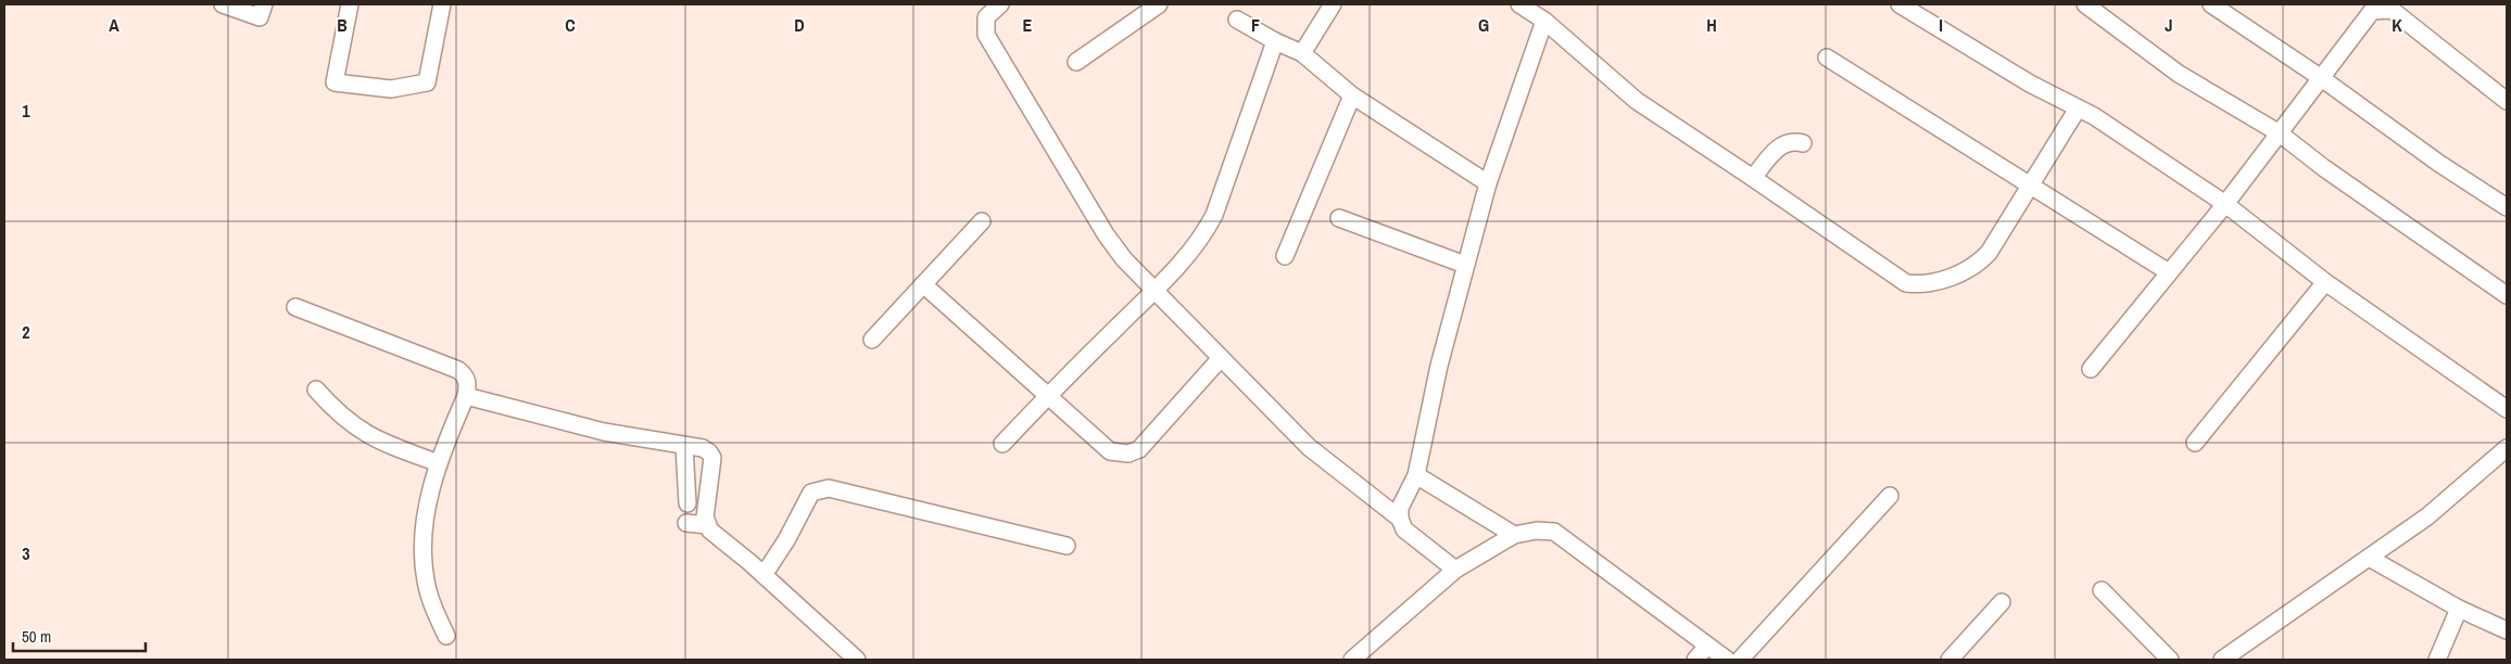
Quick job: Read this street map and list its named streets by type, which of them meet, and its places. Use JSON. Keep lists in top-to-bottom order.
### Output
{
  "scale_bar": "50 m",
  "grid": {
    "columns": [
      "A",
      "B",
      "C",
      "D",
      "E",
      "F",
      "G",
      "H",
      "I",
      "J",
      "K"
    ],
    "rows": ["1", "2", "3"]
  }
}
